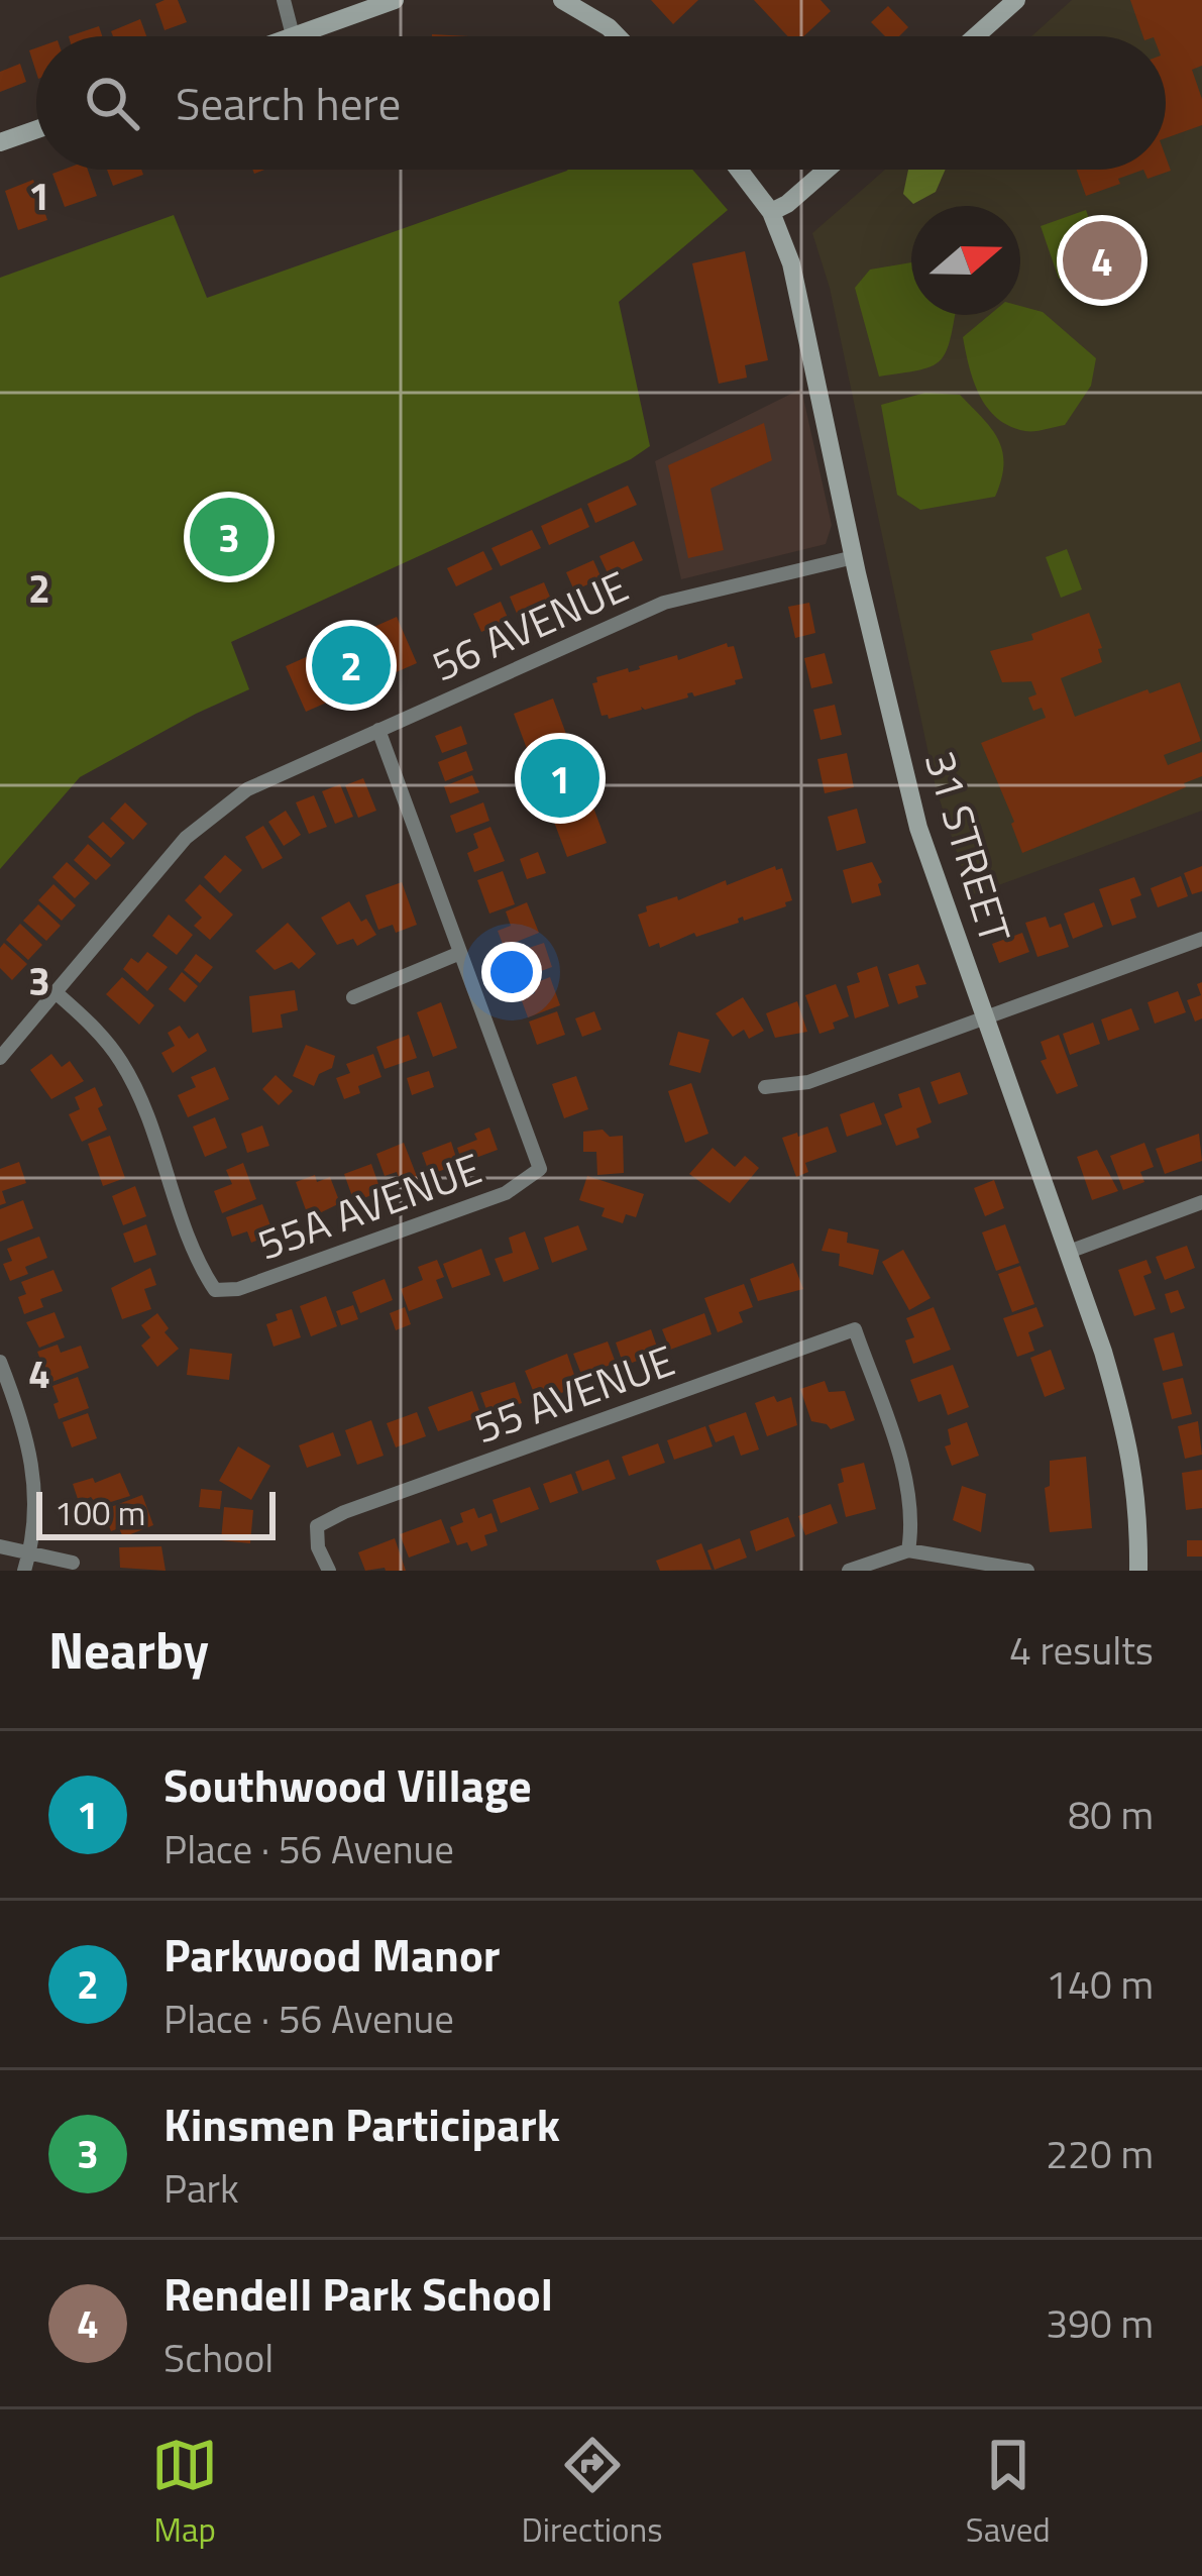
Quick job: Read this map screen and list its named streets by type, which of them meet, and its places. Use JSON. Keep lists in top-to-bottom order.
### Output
{
  "streets": {
    "street": [
      "56 AVENUE",
      "31 STREET",
      "55A AVENUE",
      "55 AVENUE"
    ]
  },
  "crossings": [
    ["56 AVENUE", "31 STREET"],
    ["56 AVENUE", "55A AVENUE"]
  ],
  "scale_bar": "100 m",
  "north": "right",
  "page": {
    "search": "Search here",
    "pins": [
      "4",
      "3",
      "2",
      "1"
    ],
    "scale": "100 m",
    "heading": ["Nearby", "4 results"],
    "list": [
      {
        "mark": "1",
        "name": "Southwood Village",
        "note": "Place · 56 Avenue",
        "value": "80 m"
      },
      {
        "mark": "2",
        "name": "Parkwood Manor",
        "note": "Place · 56 Avenue",
        "value": "140 m"
      },
      {
        "mark": "3",
        "name": "Kinsmen Participark",
        "note": "Park",
        "value": "220 m"
      },
      {
        "mark": "4",
        "name": "Rendell Park School",
        "note": "School",
        "value": "390 m"
      }
    ],
    "nav": ["Map", "Directions", "Saved"]
  },
  "grid": {
    "rows": [
      "1",
      "2",
      "3",
      "4"
    ]
  }
}
